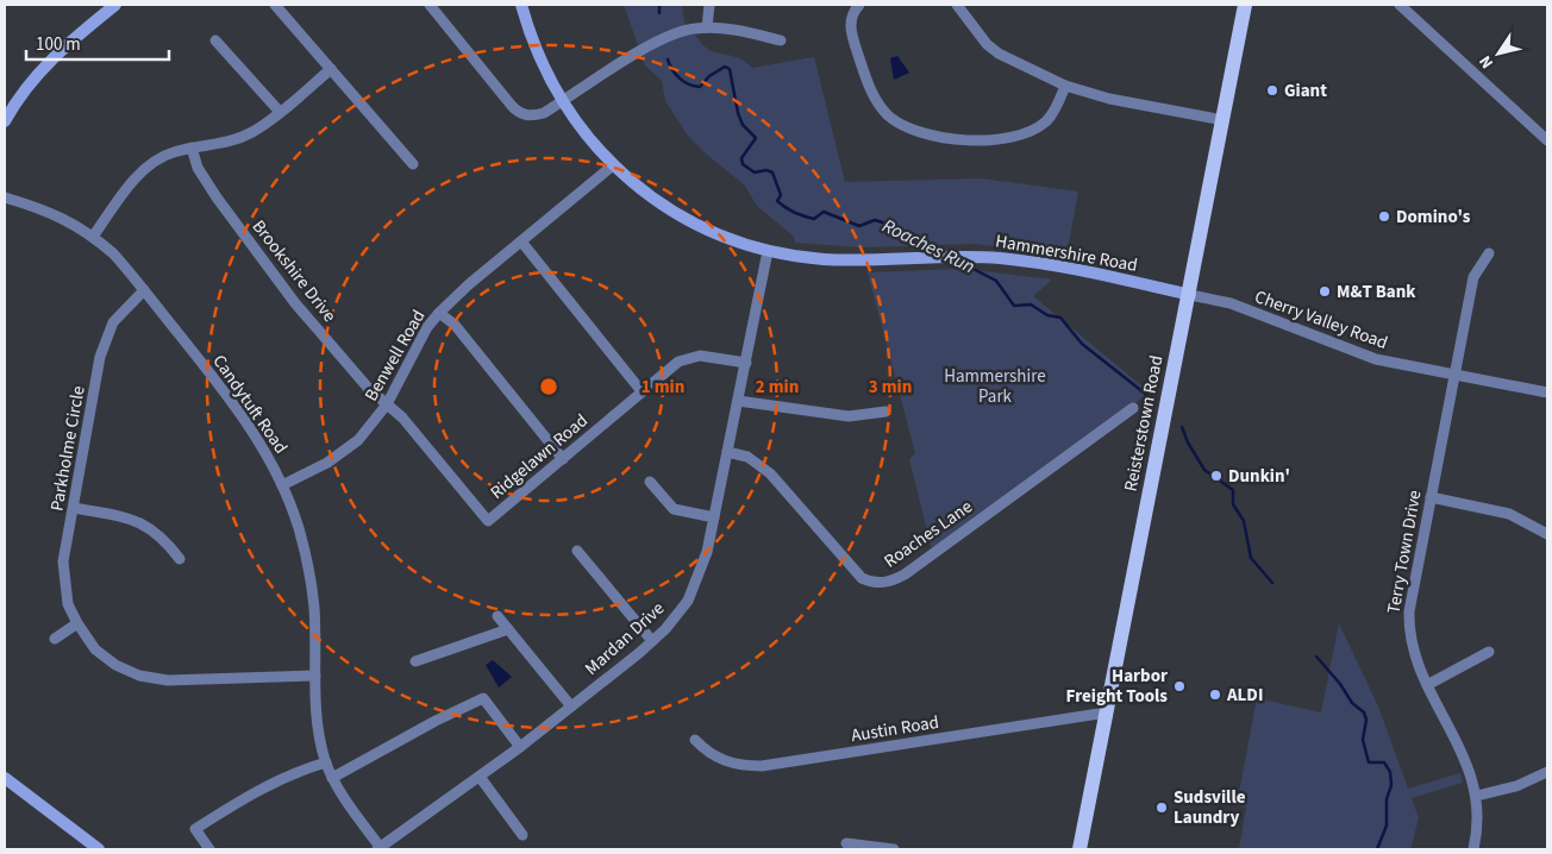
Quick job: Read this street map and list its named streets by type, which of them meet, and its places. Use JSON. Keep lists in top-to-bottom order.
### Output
{
  "streets": {
    "main road": ["Reisterstown Road"],
    "street": [
      "Hammershire Road",
      "Brookshire Drive",
      "Cherry Valley Road",
      "Benwell Road",
      "Candytuft Road",
      "Parkholme Circle",
      "Ridgelawn Road",
      "Roaches Lane",
      "Terry Town Drive",
      "Mardan Drive",
      "Austin Road"
    ]
  },
  "crossings": [
    ["Hammershire Road", "Cherry Valley Road"],
    ["Hammershire Road", "Benwell Road"],
    ["Hammershire Road", "Reisterstown Road"],
    ["Hammershire Road", "Mardan Drive"],
    ["Brookshire Drive", "Benwell Road"],
    ["Brookshire Drive", "Ridgelawn Road"],
    ["Cherry Valley Road", "Reisterstown Road"],
    ["Cherry Valley Road", "Terry Town Drive"],
    ["Benwell Road", "Candytuft Road"],
    ["Benwell Road", "Ridgelawn Road"],
    ["Candytuft Road", "Parkholme Circle"],
    ["Candytuft Road", "Mardan Drive"],
    ["Reisterstown Road", "Austin Road"],
    ["Ridgelawn Road", "Mardan Drive"],
    ["Roaches Lane", "Mardan Drive"]
  ],
  "water": ["Roaches Run"],
  "parks": ["Hammershire Park"],
  "places": [
    "Giant",
    "Domino's",
    "M&T Bank",
    "Dunkin'",
    "Harbor Freight Tools",
    "ALDI",
    "Sudsville Laundry"
  ],
  "scale_bar": "100 m",
  "north": "bottom left",
  "rings": ["1 min", "2 min", "3 min"]
}
